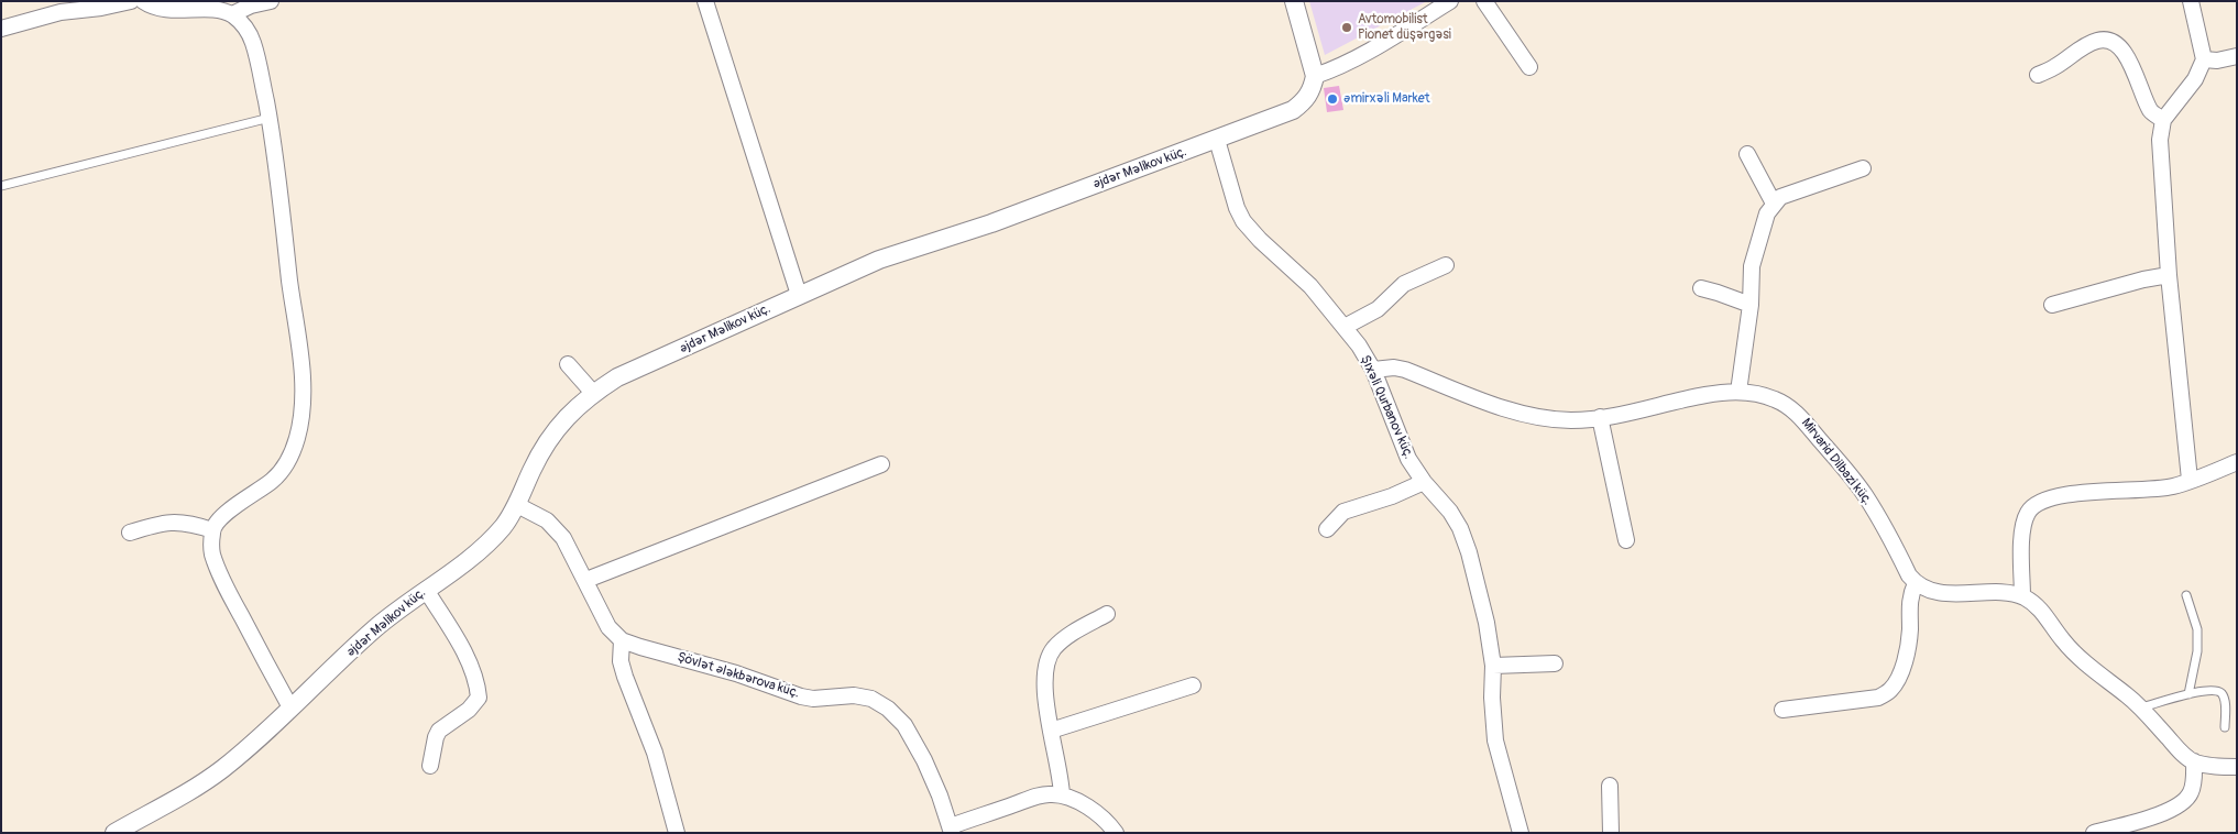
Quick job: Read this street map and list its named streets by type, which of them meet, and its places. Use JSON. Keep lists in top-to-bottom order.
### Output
{
  "streets": {
    "street": [
      "Əjdər Məlikov küç.",
      "Şıxəli Qurbanov küç.",
      "Mirvarid Dilbazi küç.",
      "Şövlət Ələkbərova küç."
    ]
  },
  "crossings": [
    ["Əjdər Məlikov küç.", "Şıxəli Qurbanov küç."],
    ["Şıxəli Qurbanov küç.", "Mirvarid Dilbazi küç."]
  ],
  "places": ["Avtomobilist Pionet düşərgəsi", "Əmirxəli Market"]
}
